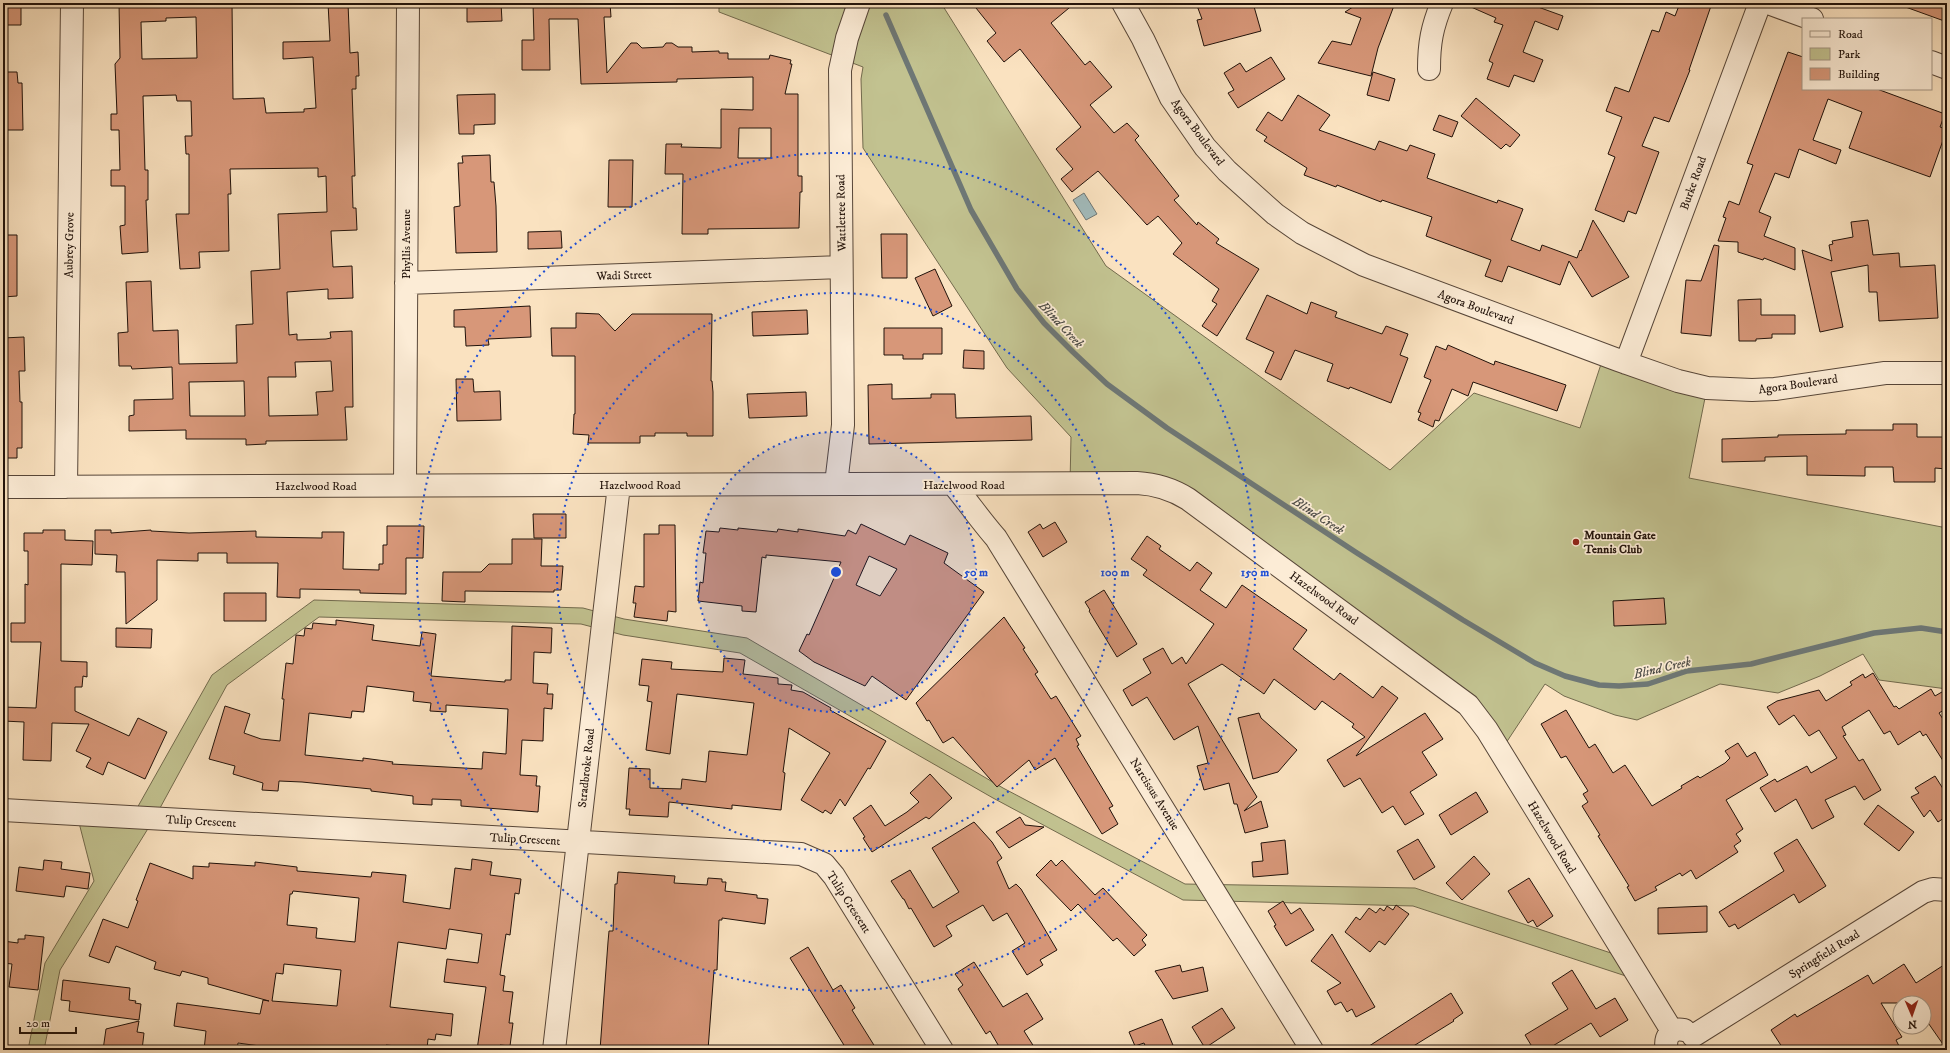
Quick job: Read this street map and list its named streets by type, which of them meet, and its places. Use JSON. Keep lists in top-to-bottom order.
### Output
{
  "streets": {
    "street": [
      "Agora Boulevard",
      "Burke Road",
      "Wattletree Road",
      "Phyllis Avenue",
      "Aubrey Grove",
      "Wadi Street",
      "Hazelwood Road",
      "Stradbroke Road",
      "Narcissus Avenue",
      "Tulip Crescent",
      "Springfield Road"
    ]
  },
  "crossings": [
    ["Agora Boulevard", "Burke Road"],
    ["Wattletree Road", "Wadi Street"],
    ["Wattletree Road", "Hazelwood Road"],
    ["Phyllis Avenue", "Wadi Street"],
    ["Phyllis Avenue", "Hazelwood Road"],
    ["Aubrey Grove", "Hazelwood Road"],
    ["Hazelwood Road", "Stradbroke Road"],
    ["Hazelwood Road", "Narcissus Avenue"],
    ["Hazelwood Road", "Springfield Road"],
    ["Stradbroke Road", "Tulip Crescent"]
  ],
  "water": ["Blind Creek"],
  "places": ["Mountain Gate Tennis Club"],
  "legend": ["Road", "Park", "Building"],
  "scale_bar": "20 m",
  "north": "bottom",
  "rings": ["50 m", "100 m", "150 m"]
}
